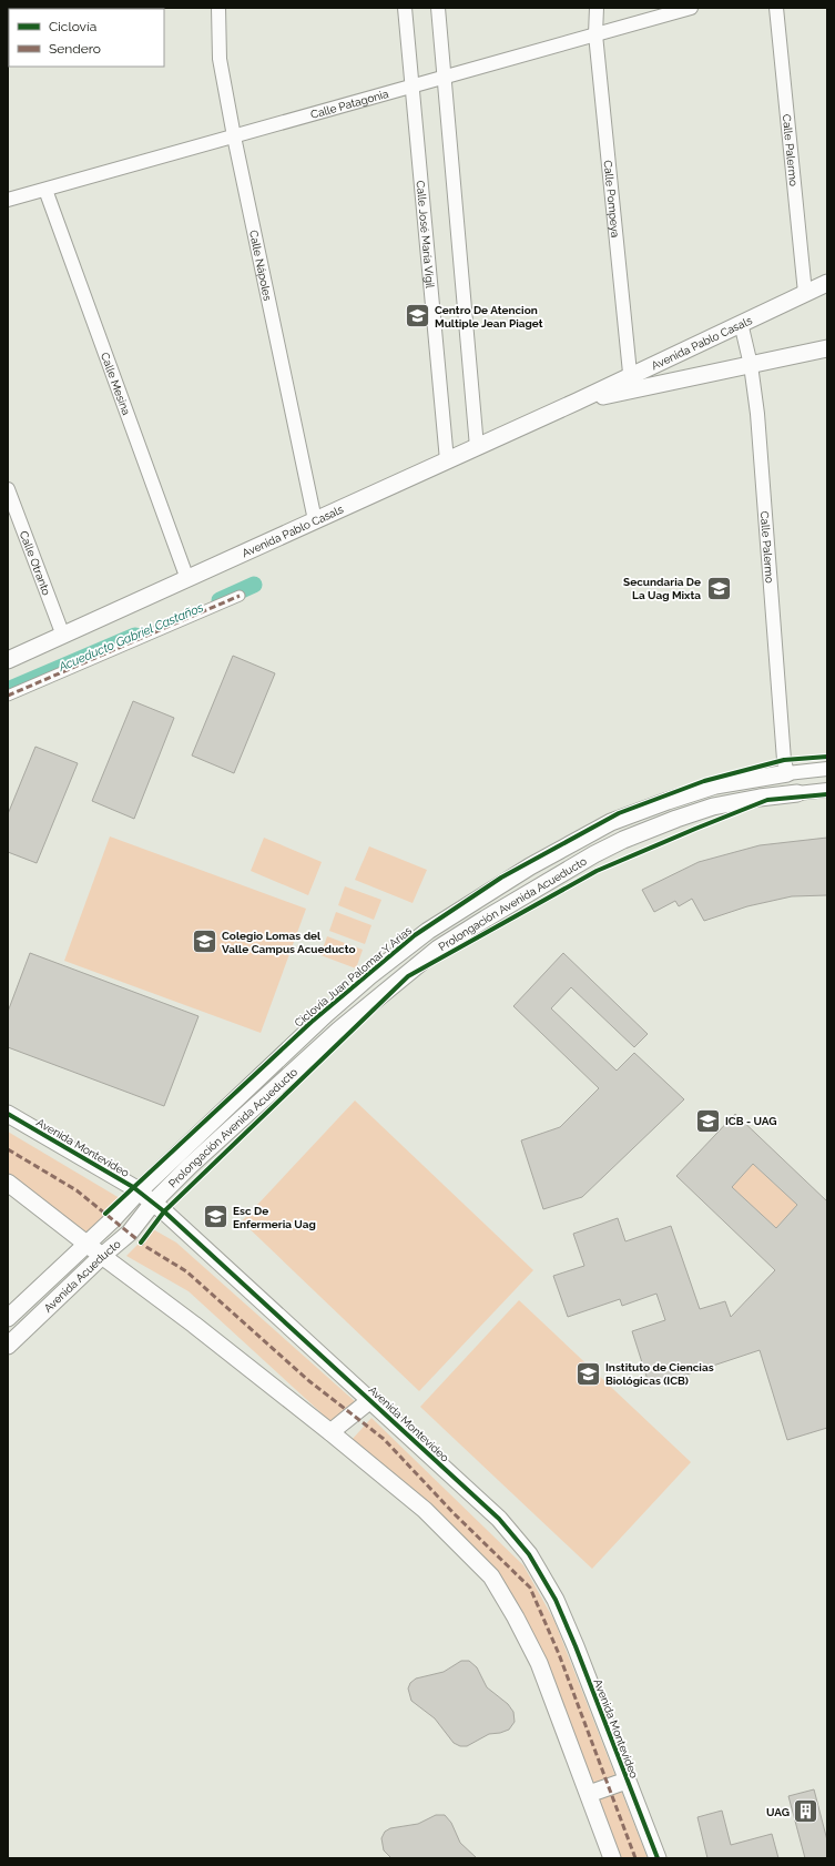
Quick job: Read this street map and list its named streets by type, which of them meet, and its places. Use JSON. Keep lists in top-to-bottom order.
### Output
{
  "streets": {
    "street": [
      "Calle Patagonia",
      "Calle Palermo",
      "Calle Pompeya",
      "Calle José María Vigil",
      "Calle Nápoles",
      "Avenida Pablo Casals",
      "Calle Mesina",
      "Calle Otranto",
      "Prolongación Avenida Acueducto",
      "Avenida Montevideo",
      "Avenida Acueducto"
    ],
    "cycle path": ["Ciclovía Juan Palomar Y Arias"]
  },
  "crossings": [
    ["Calle Patagonia", "Calle Pompeya"],
    ["Calle Patagonia", "Calle José María Vigil"],
    ["Calle Patagonia", "Calle Nápoles"],
    ["Calle Patagonia", "Calle Mesina"],
    ["Calle Palermo", "Avenida Pablo Casals"],
    ["Calle Palermo", "Prolongación Avenida Acueducto"],
    ["Calle Pompeya", "Avenida Pablo Casals"],
    ["Calle José María Vigil", "Avenida Pablo Casals"],
    ["Calle Nápoles", "Avenida Pablo Casals"],
    ["Avenida Pablo Casals", "Calle Mesina"],
    ["Avenida Pablo Casals", "Calle Otranto"],
    ["Prolongación Avenida Acueducto", "Avenida Montevideo"],
    ["Prolongación Avenida Acueducto", "Avenida Acueducto"],
    ["Avenida Montevideo", "Avenida Acueducto"]
  ],
  "water": ["Acueducto Gabriel Castaños"],
  "places": {
    "school or university": [
      "Centro De Atencion Multiple Jean Piaget",
      "Secundaria De La Uag Mixta",
      "Colegio Lomas del Valle Campus Acueducto",
      "ICB - UAG",
      "Esc De Enfermeria Uag",
      "Instituto de Ciencias Biológicas (ICB)"
    ],
    "building": ["UAG"]
  },
  "legend": ["Ciclovía", "Sendero"]
}
